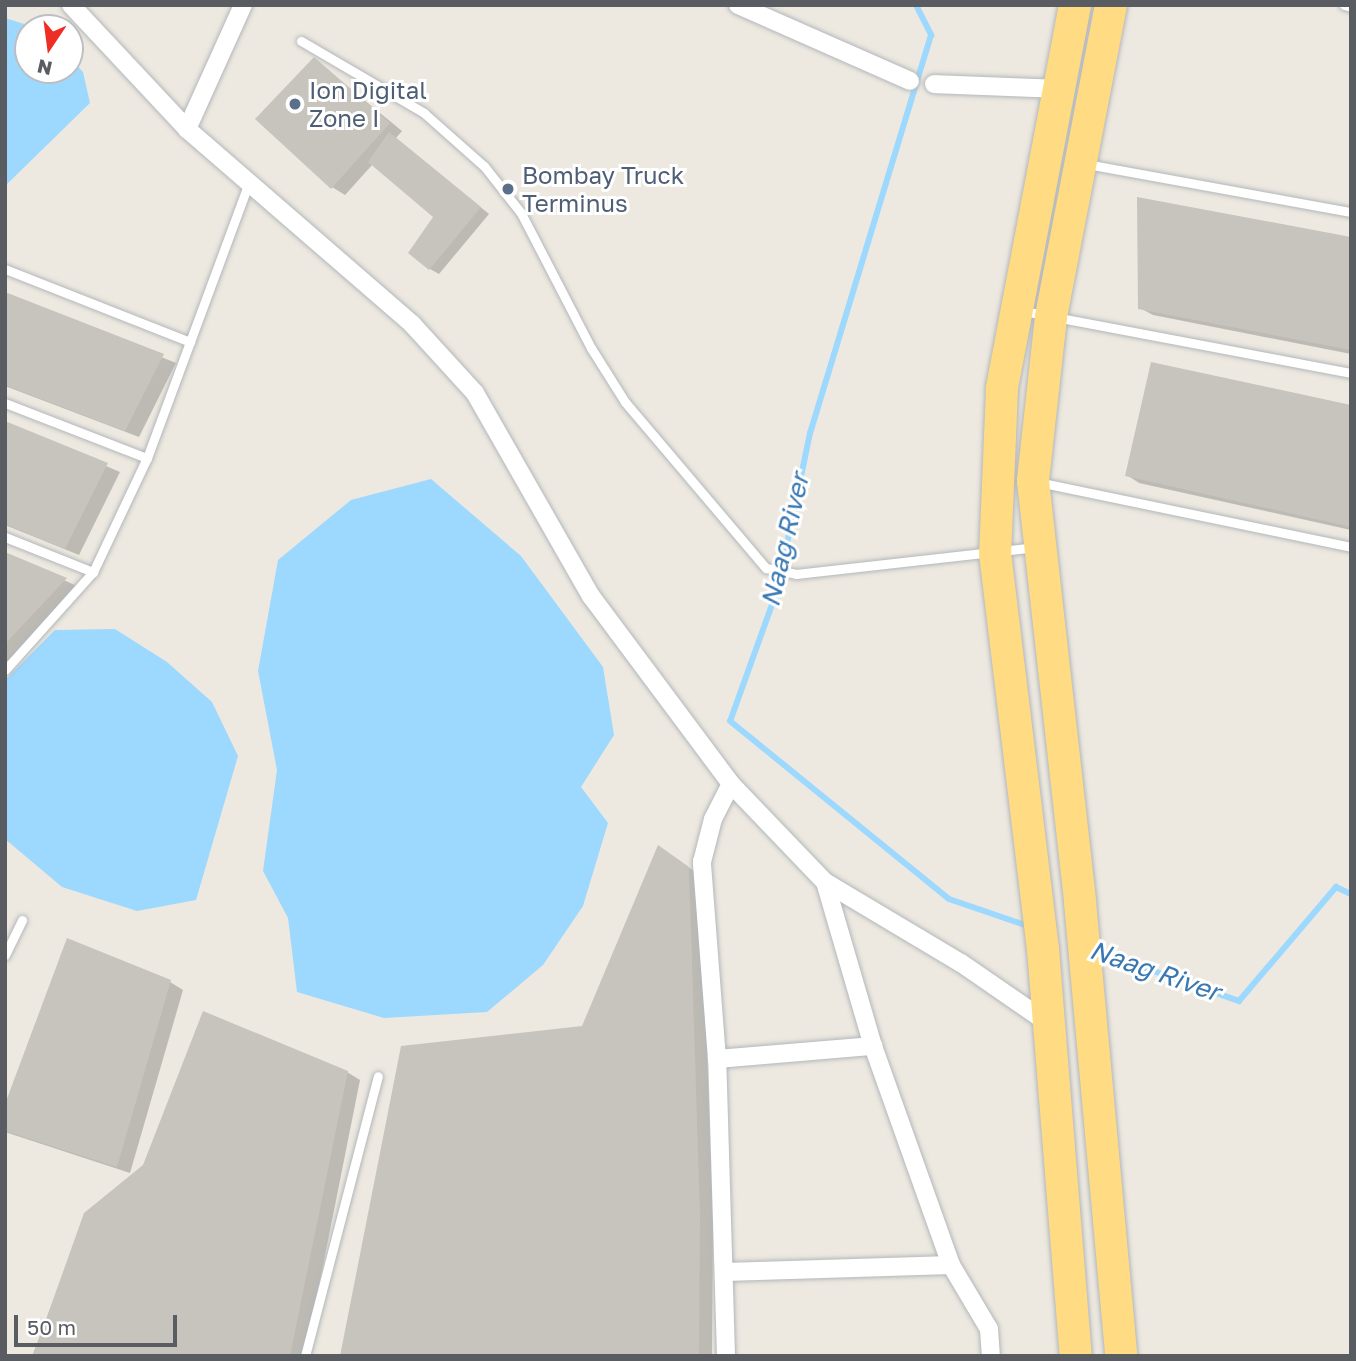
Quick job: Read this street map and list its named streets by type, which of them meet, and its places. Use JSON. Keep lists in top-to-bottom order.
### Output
{
  "water": ["Naag River"],
  "places": ["Ion Digital Zone I", "Bombay Truck Terminus"],
  "scale_bar": "50 m",
  "north": "bottom"
}
